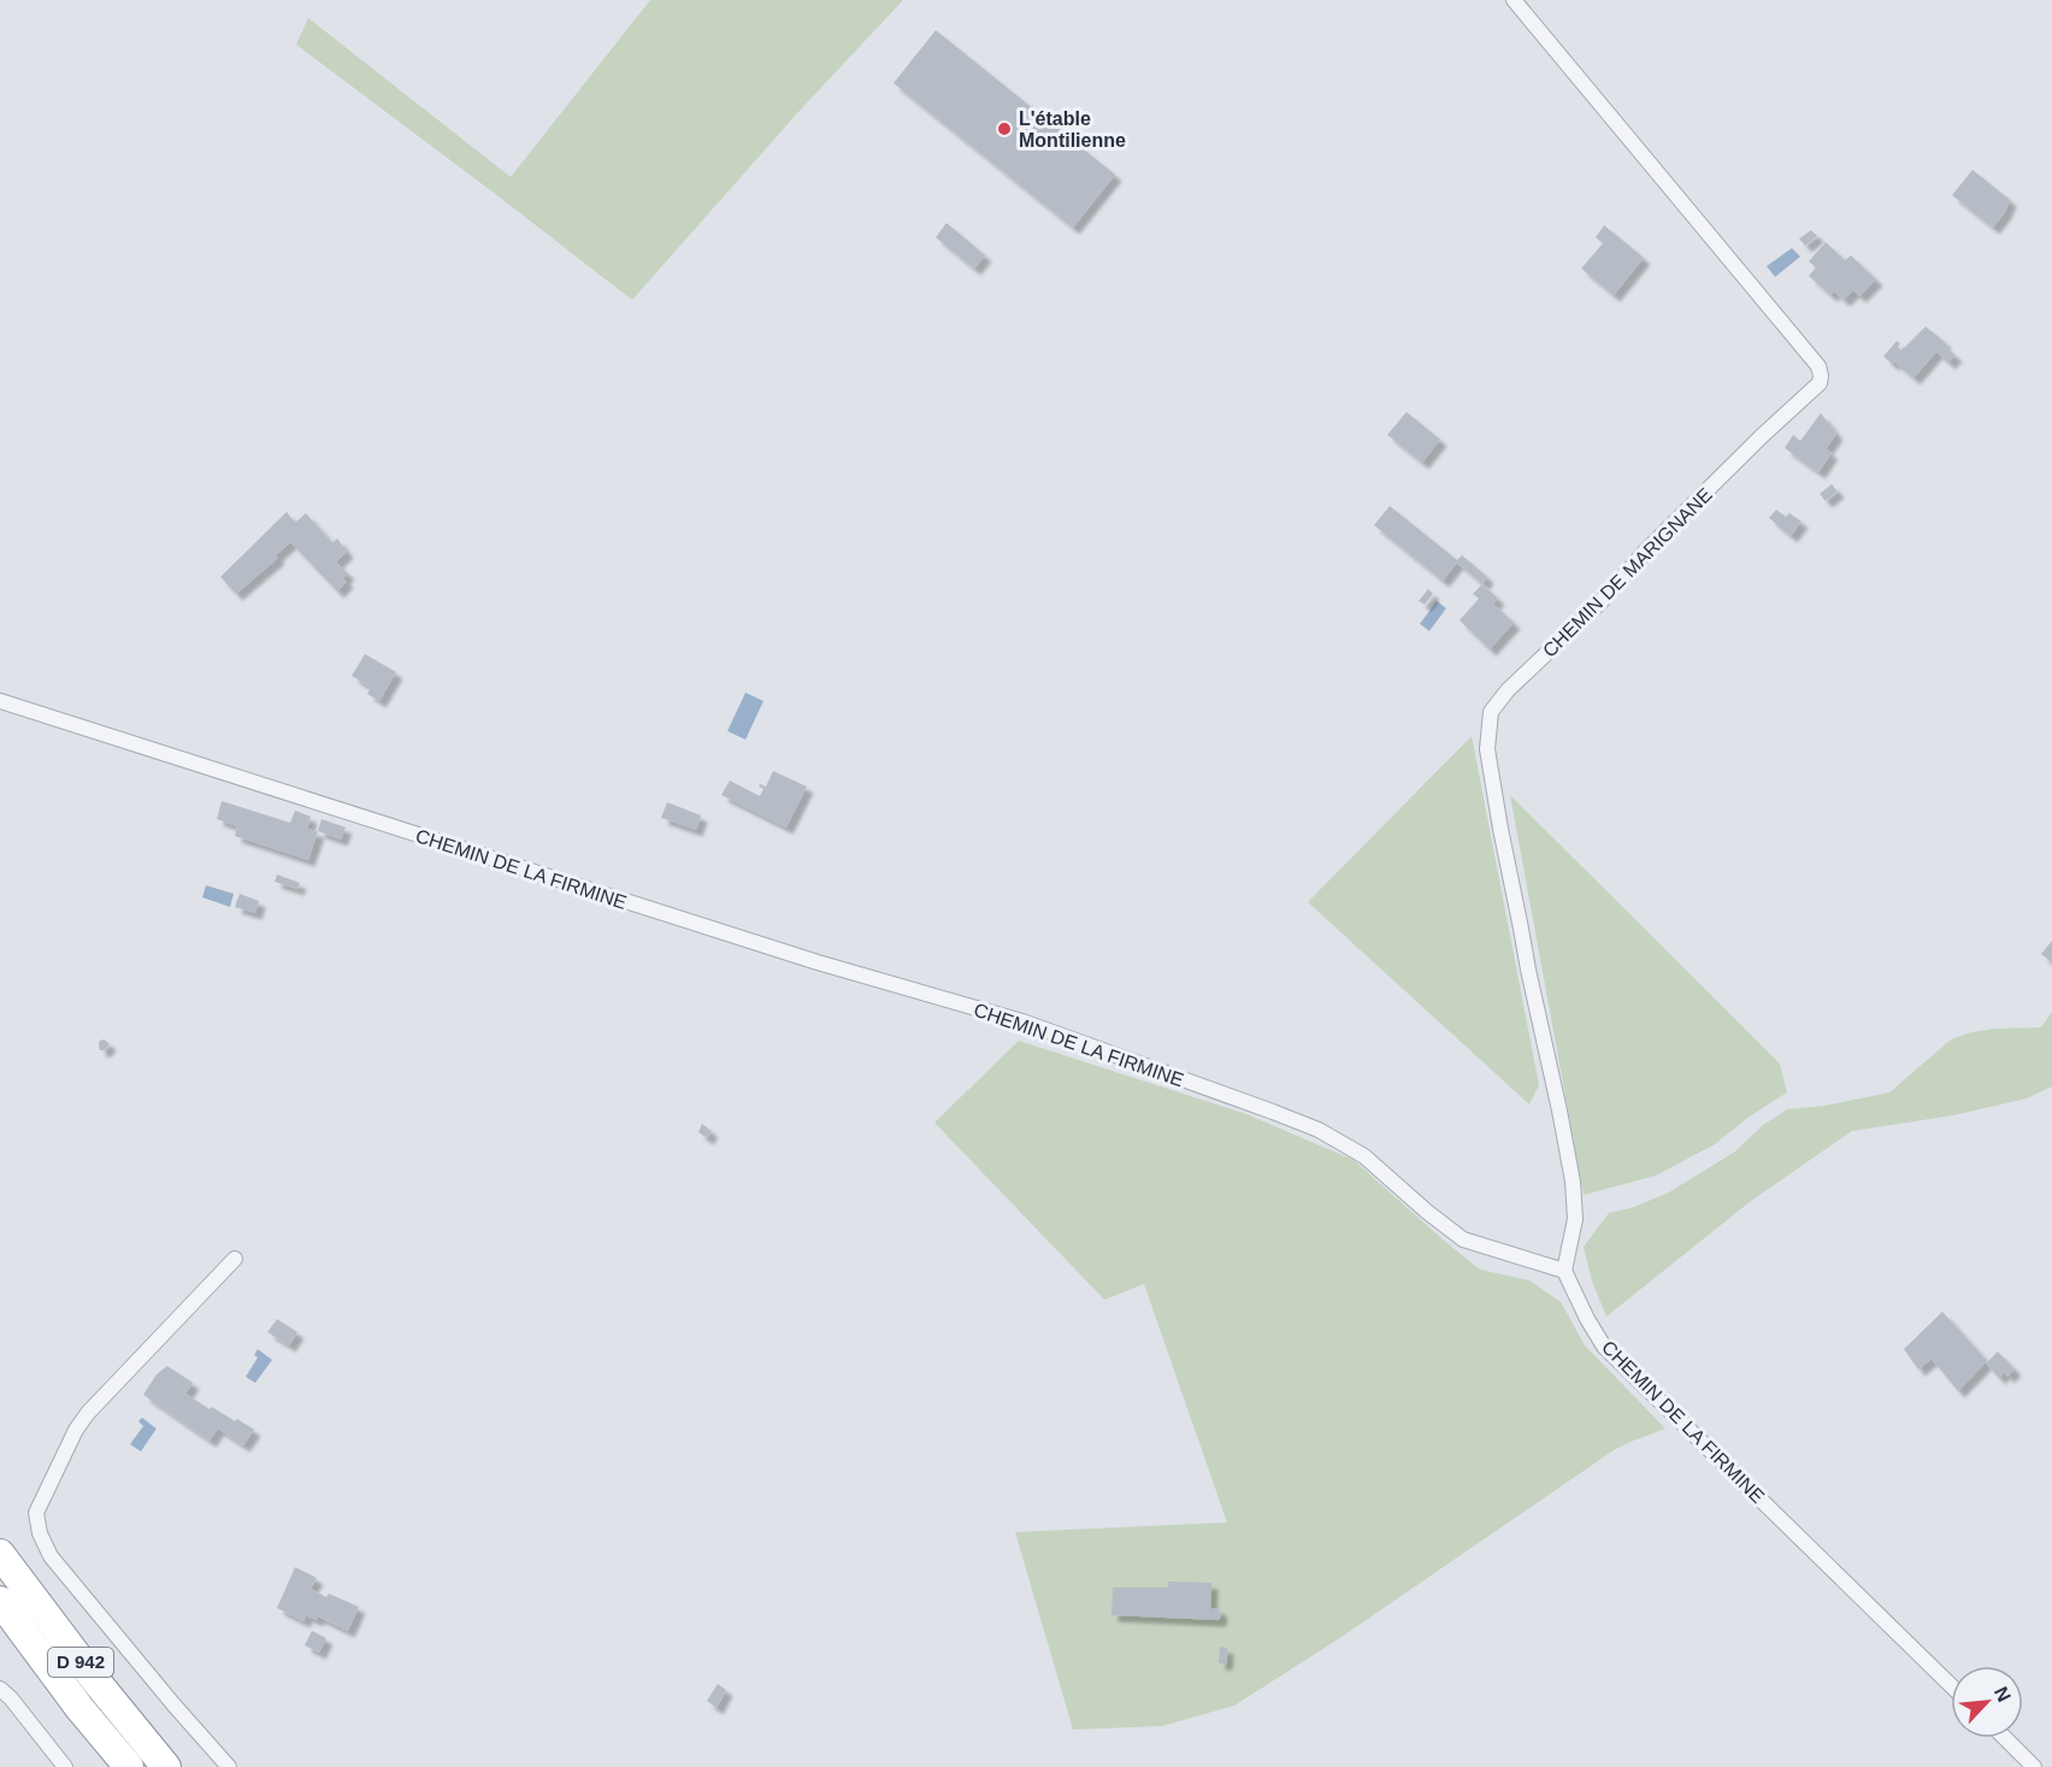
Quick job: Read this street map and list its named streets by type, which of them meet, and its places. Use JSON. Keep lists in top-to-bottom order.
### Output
{
  "streets": {
    "highway": ["D 942"],
    "street": ["CHEMIN DE MARIGNANE", "CHEMIN DE LA FIRMINE"]
  },
  "crossings": [
    ["CHEMIN DE MARIGNANE", "CHEMIN DE LA FIRMINE"]
  ],
  "places": ["L'étable Montilienne"],
  "north": "top right"
}
